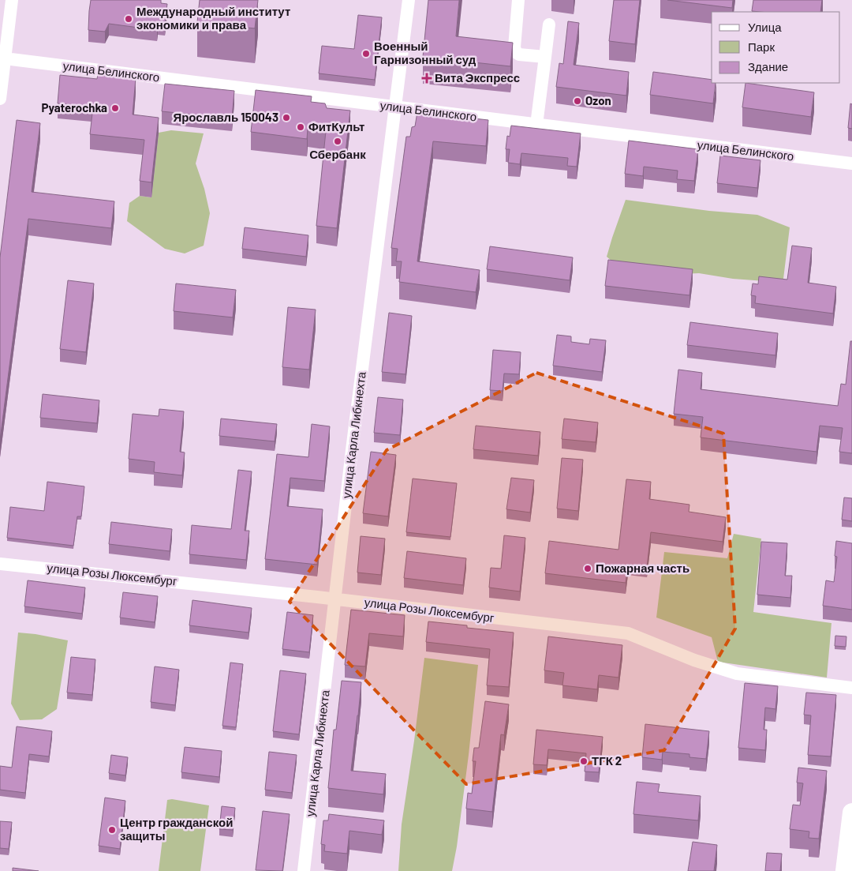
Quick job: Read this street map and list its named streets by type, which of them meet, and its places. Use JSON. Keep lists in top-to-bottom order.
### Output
{
  "streets": {
    "street": ["улица Белинского", "улица Карла Либкнехта", "улица Розы Люксембург"]
  },
  "crossings": [
    ["улица Белинского", "улица Карла Либкнехта"],
    ["улица Карла Либкнехта", "улица Розы Люксембург"]
  ],
  "places": {
    "other": [
      "Международный институт экономики и права",
      "Военный Гарнизонный суд",
      "Ozon",
      "Pyaterochka",
      "Ярославль 150043",
      "ФитКульт",
      "Сбербанк",
      "Пожарная часть",
      "ТГК 2",
      "Центр гражданской защиты"
    ],
    "health": ["Вита Экспресс"]
  },
  "legend": ["Улица", "Парк", "Здание"]
}
